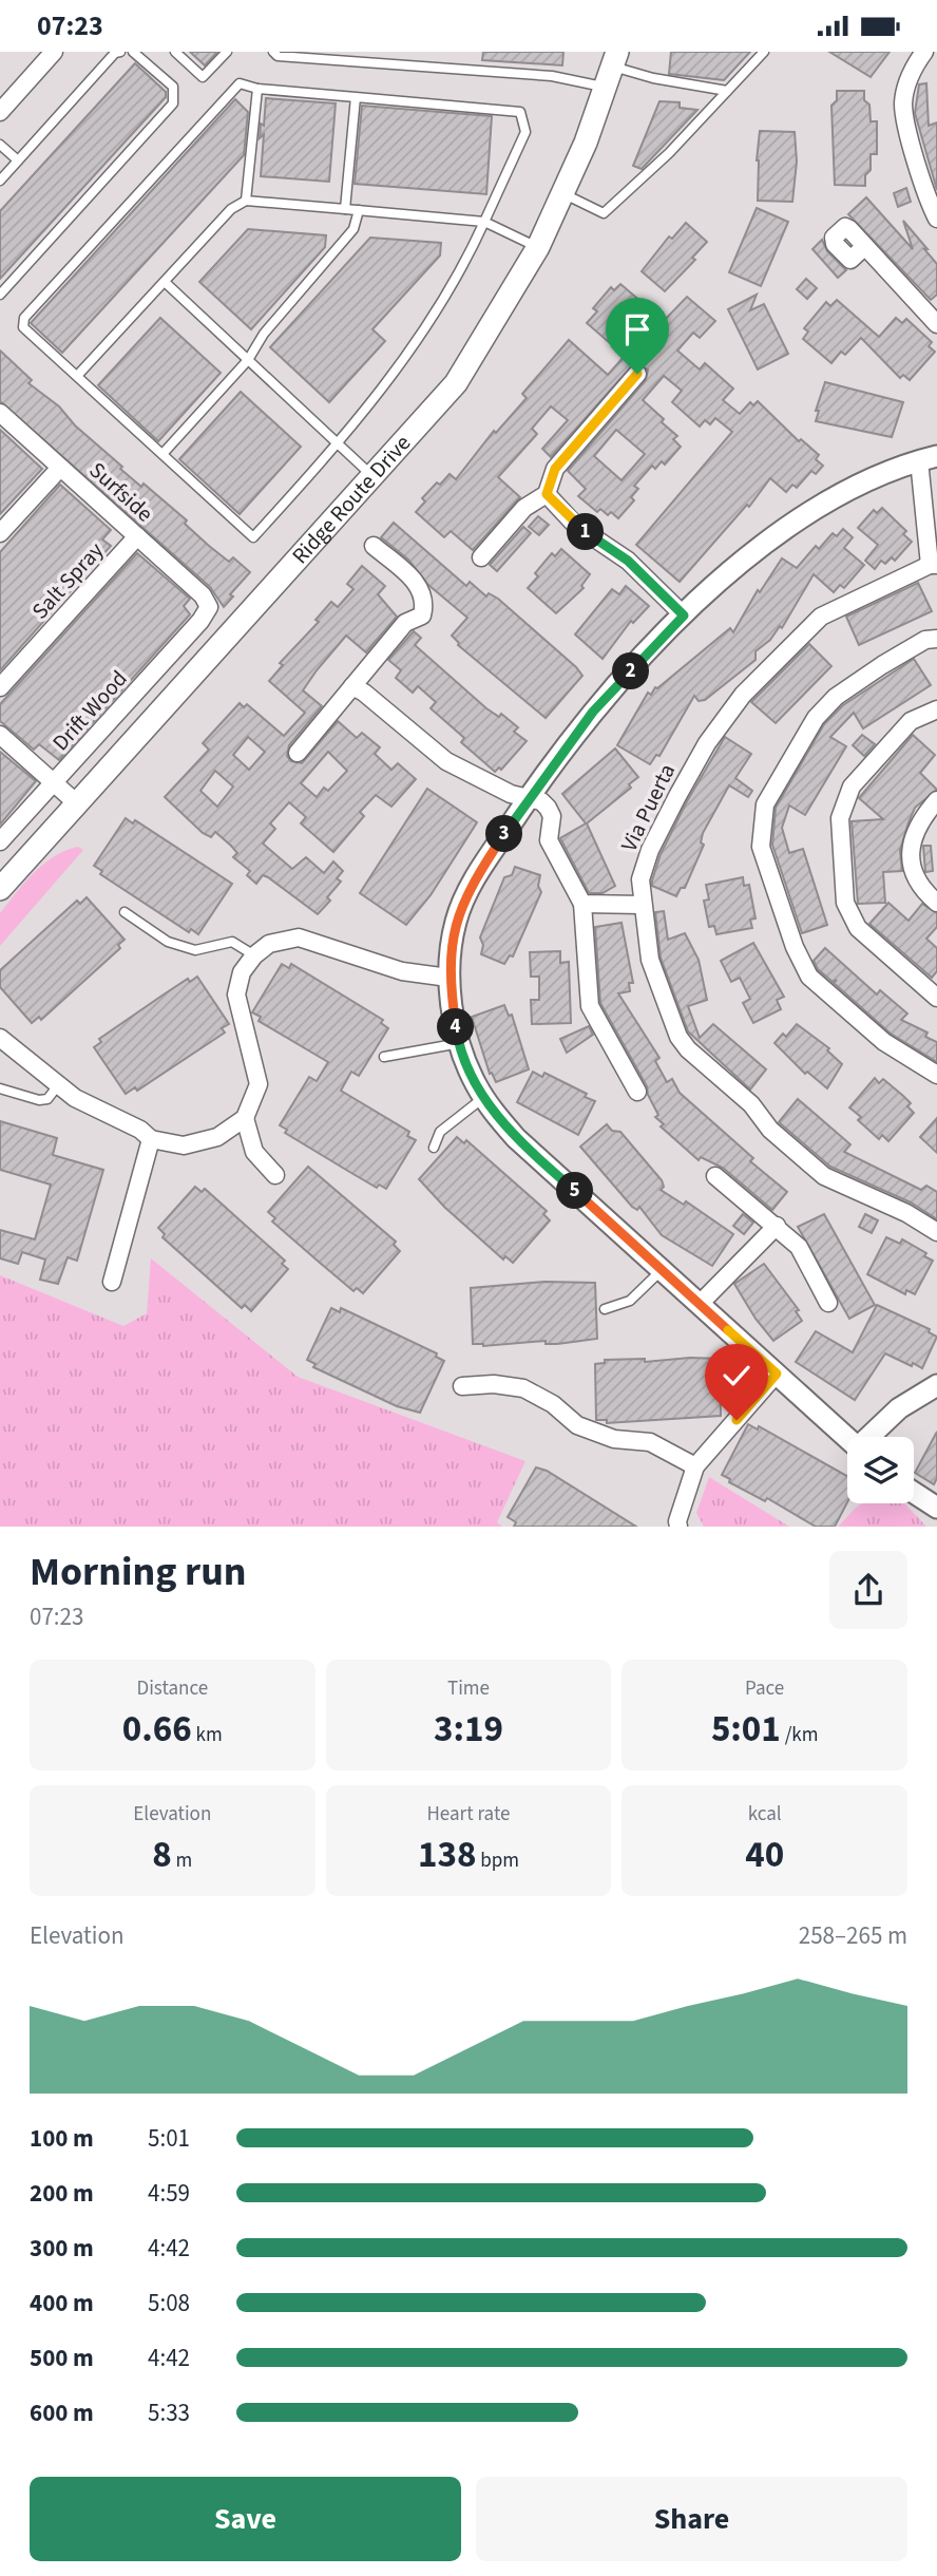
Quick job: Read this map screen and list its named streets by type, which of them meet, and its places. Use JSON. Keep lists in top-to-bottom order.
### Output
{
  "streets": {
    "main road": ["Ridge Route Drive"],
    "street": [
      "Surfside",
      "Salt Spray",
      "Drift Wood",
      "Via Puerta"
    ]
  },
  "crossings": [
    ["Surfside", "Salt Spray"],
    ["Surfside", "Drift Wood"]
  ],
  "page": {
    "status": "07:23",
    "pins": [
      "1",
      "2",
      "3",
      "4",
      "5"
    ],
    "heading": ["Morning run", "07:23"],
    "stats": [
      ["Distance", "0.66 km"],
      ["Time", "3:19"],
      ["Pace", "5:01 /km"],
      ["Elevation", "8 m"],
      ["Heart rate", "138 bpm"],
      ["kcal", "40"]
    ],
    "chart": ["Elevation", "258–265 m"],
    "list": [
      {
        "name": "100 m",
        "note": "5:01"
      },
      {
        "name": "200 m",
        "note": "4:59"
      },
      {
        "name": "300 m",
        "note": "4:42"
      },
      {
        "name": "400 m",
        "note": "5:08"
      },
      {
        "name": "500 m",
        "note": "4:42"
      },
      {
        "name": "600 m",
        "note": "5:33"
      }
    ],
    "buttons": ["Save", "Share"]
  }
}
